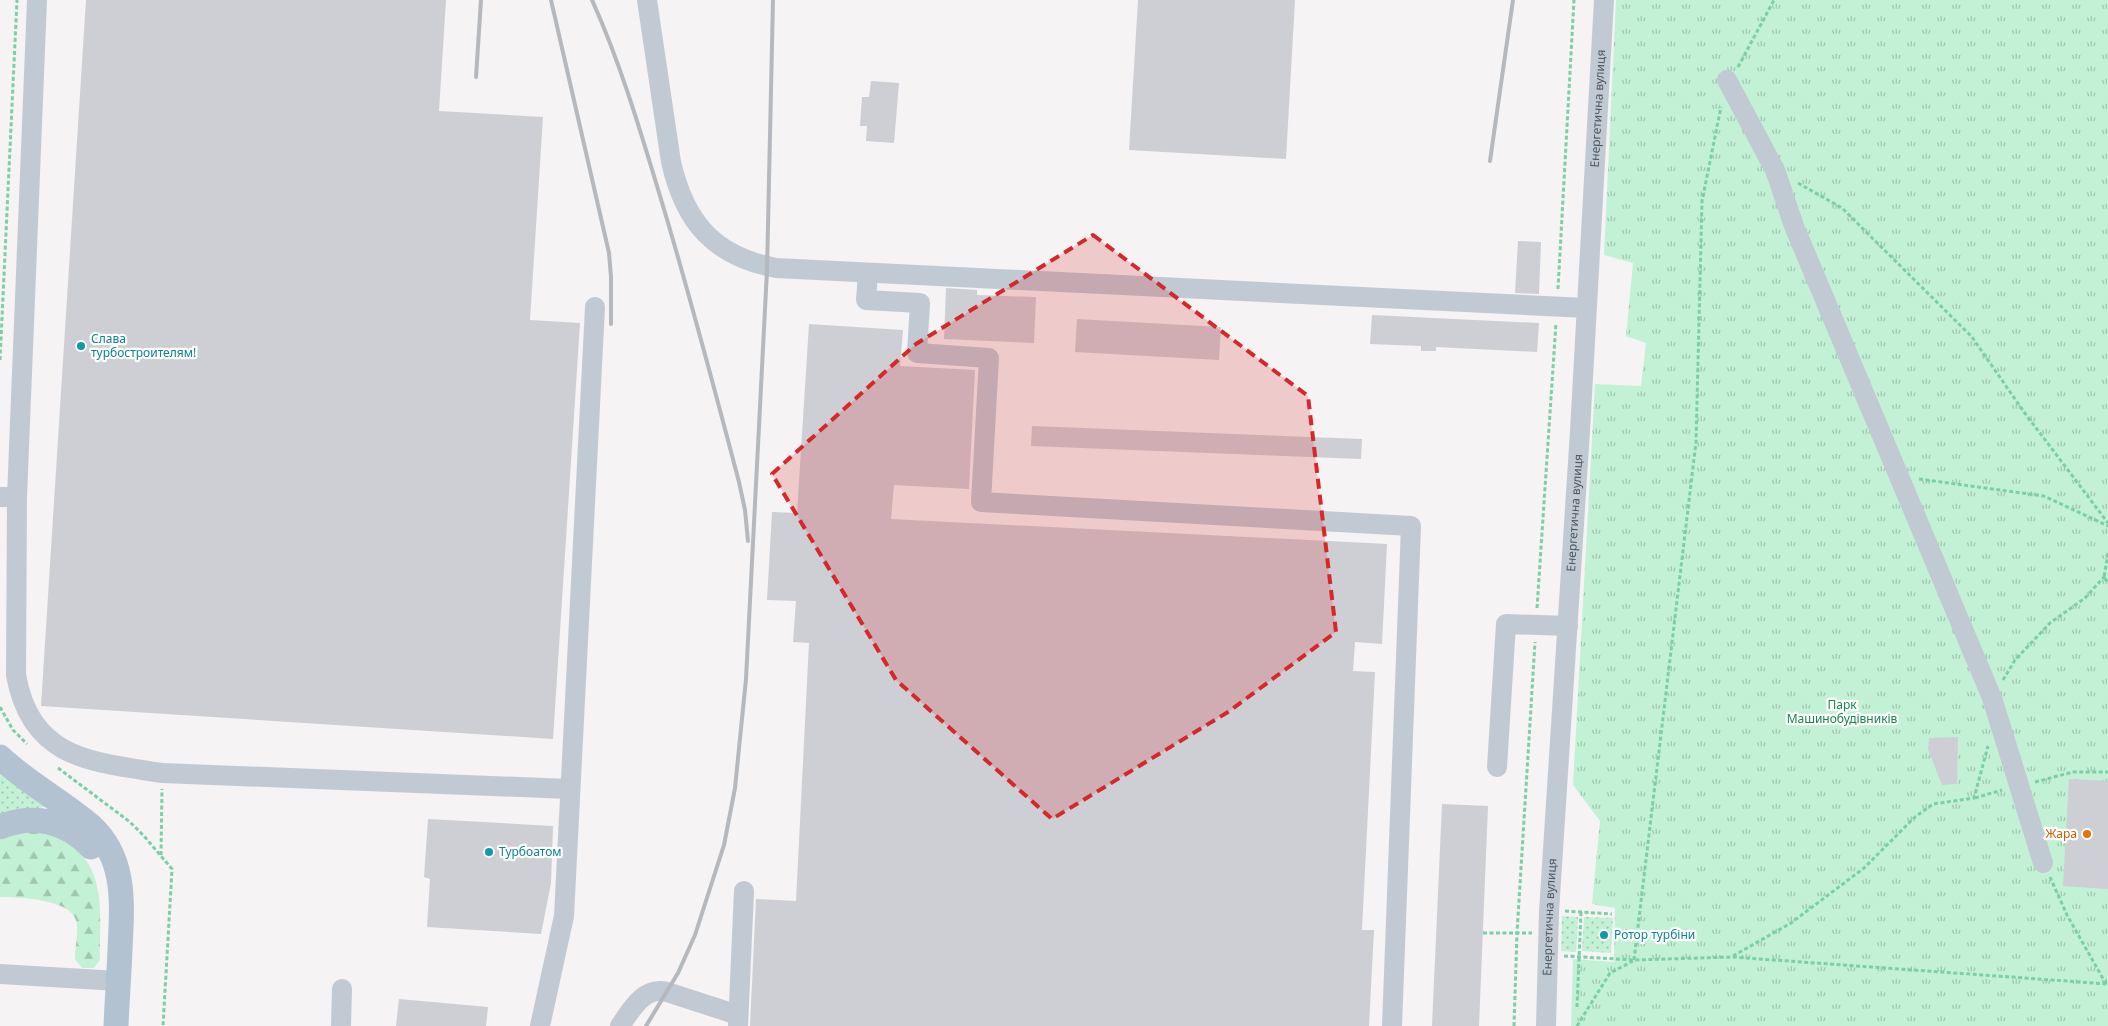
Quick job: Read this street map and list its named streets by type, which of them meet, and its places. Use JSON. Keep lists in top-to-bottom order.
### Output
{
  "streets": {
    "street": ["Енергетична вулиця"]
  },
  "parks": ["Парк Машинобудівників"],
  "places": [
    "Слава турбостроителям!",
    "Жара",
    "Турбоатом",
    "Ротор турбіни"
  ]
}
